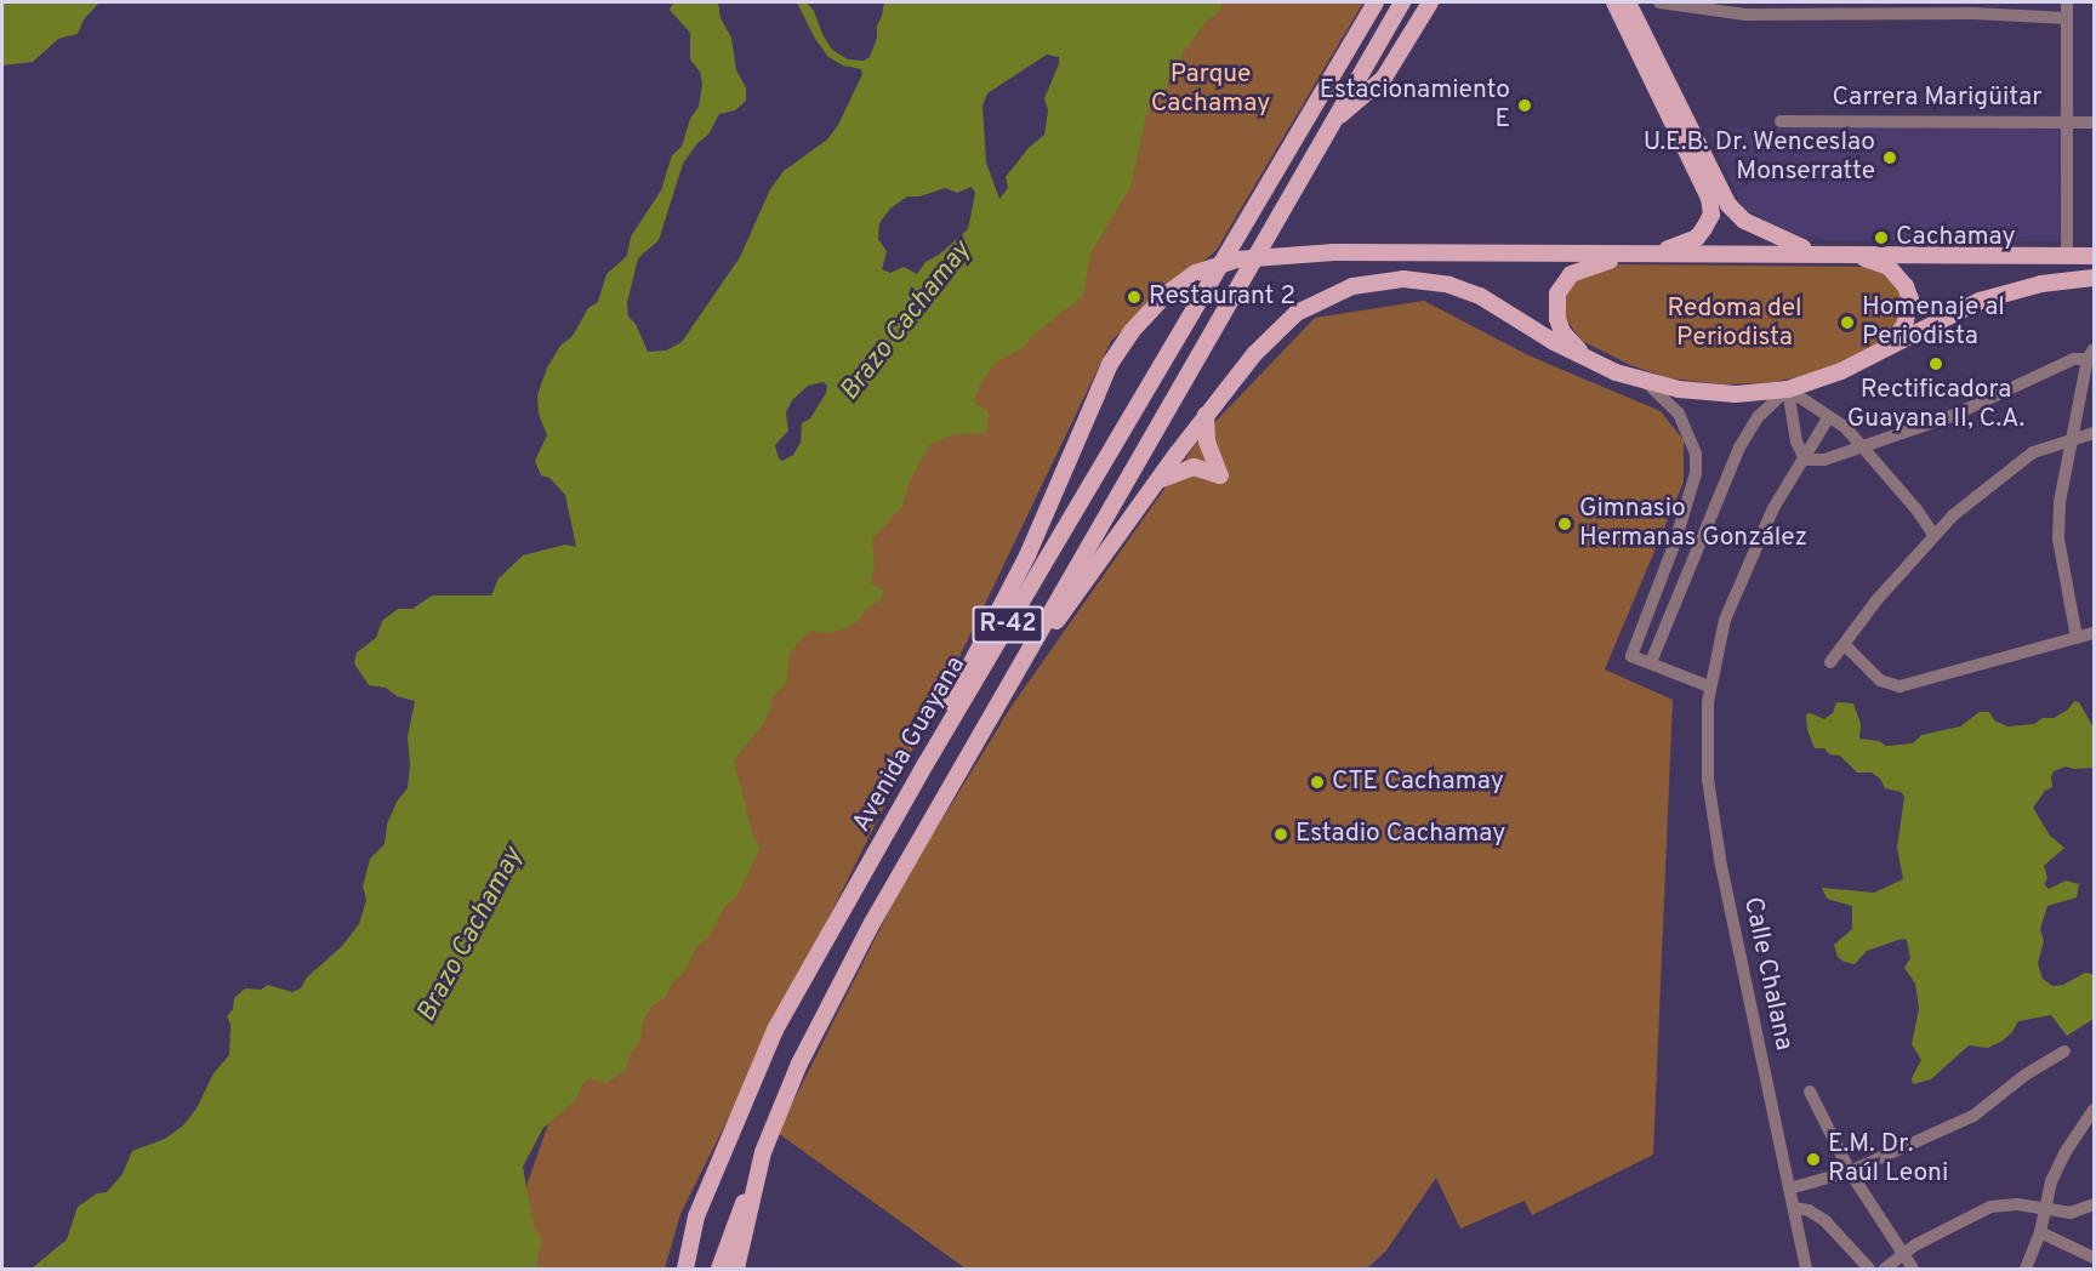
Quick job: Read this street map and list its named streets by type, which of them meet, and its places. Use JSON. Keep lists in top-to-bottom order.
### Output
{
  "streets": {
    "main road": ["R-42", "Avenida Guayana"],
    "street": ["Carrera Marigüitar", "Calle Chalana"]
  },
  "water": ["Brazo Cachamay"],
  "parks": ["Parque Cachamay", "Redoma del Periodista"],
  "places": [
    "Estacionamiento E",
    "U.E.B. Dr. Wenceslao Monserratte",
    "Cachamay",
    "Restaurant 2",
    "Homenaje al Periodista",
    "Rectificadora Guayana II, C.A.",
    "Gimnasio Hermanas González",
    "CTE Cachamay",
    "Estadio Cachamay",
    "E.M. Dr. Raúl Leoni"
  ]
}
